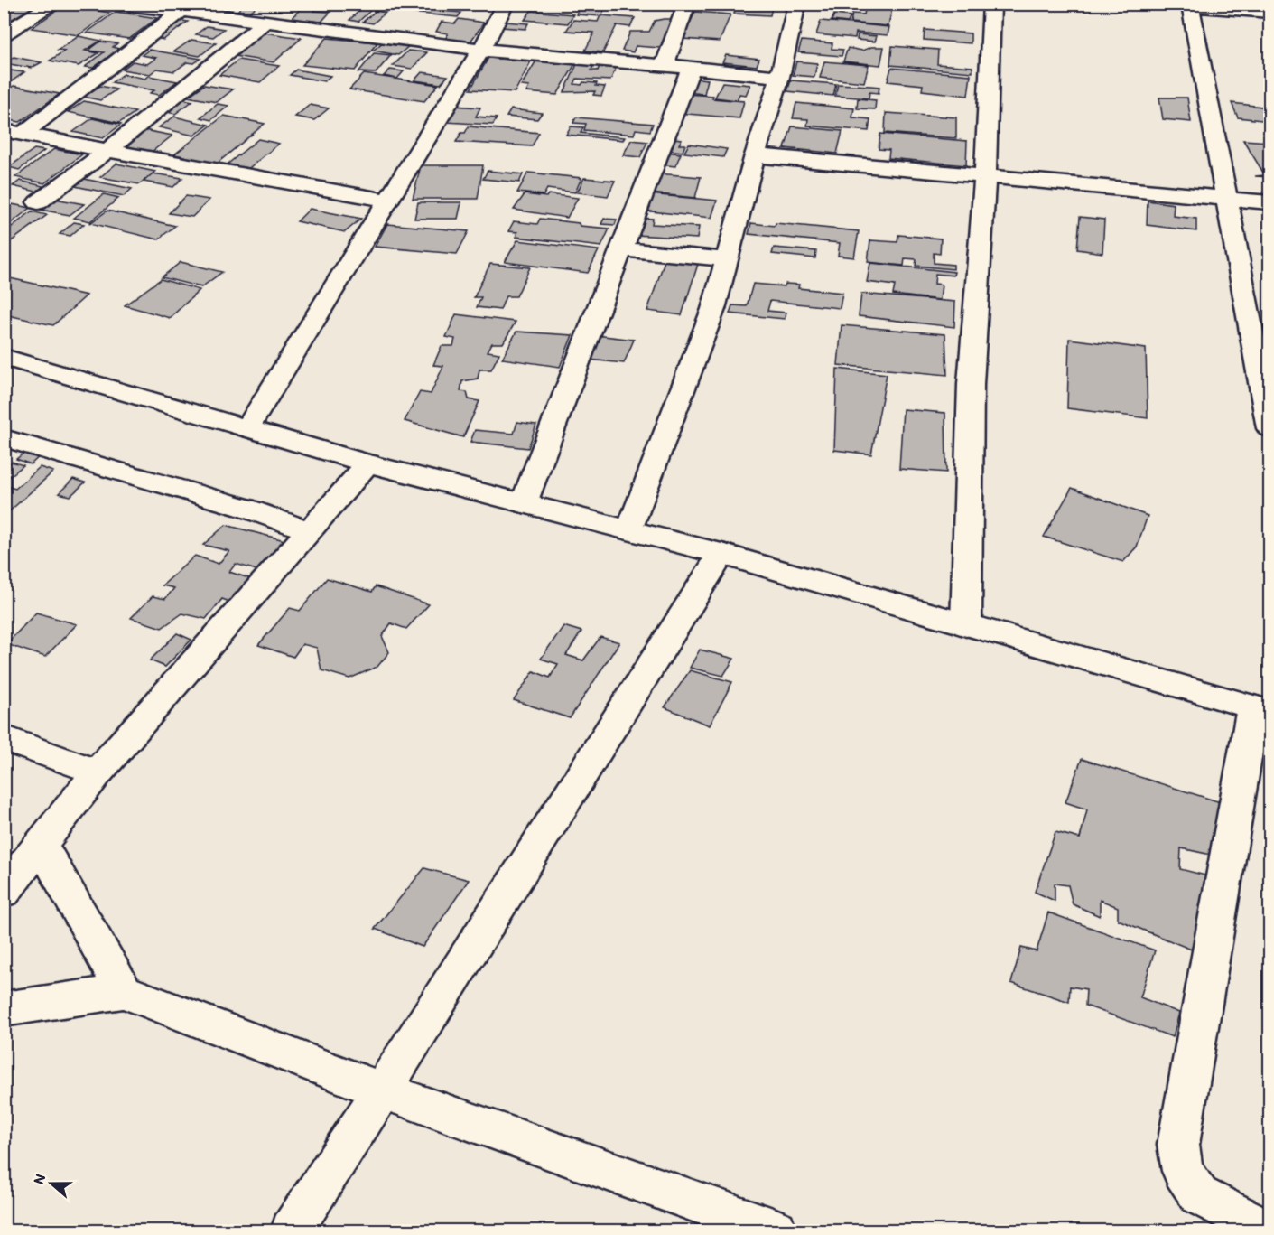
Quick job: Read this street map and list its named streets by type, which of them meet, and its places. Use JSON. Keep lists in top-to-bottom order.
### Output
{
  "north": "left"
}
